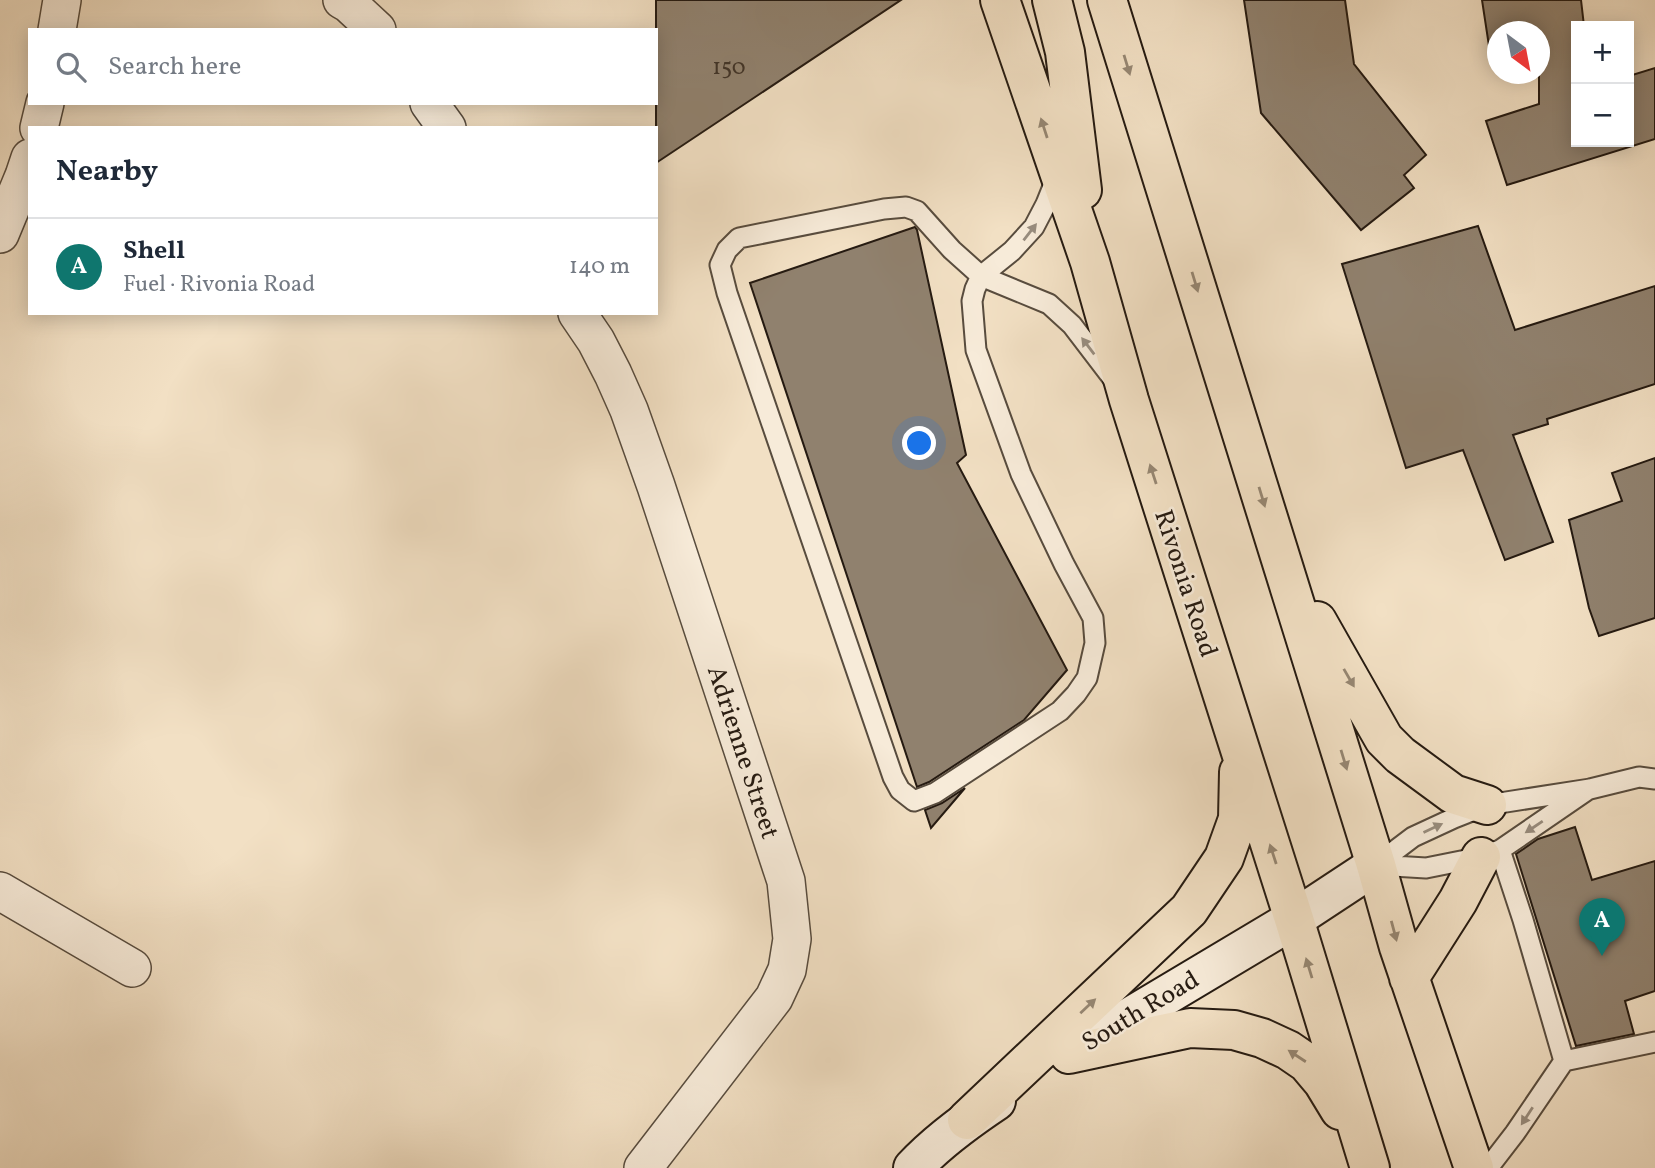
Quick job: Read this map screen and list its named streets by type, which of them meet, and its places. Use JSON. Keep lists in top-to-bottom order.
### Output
{
  "streets": {
    "main road": ["Rivonia Road"],
    "street": ["Adrienne Street", "South Road"]
  },
  "crossings": [
    ["Rivonia Road", "South Road"]
  ],
  "house_numbers": ["150"],
  "north": "bottom right",
  "page": {
    "map_buttons": ["+", "−"],
    "search": "Search here",
    "heading": "Nearby",
    "list": [
      {
        "mark": "A",
        "name": "Shell",
        "note": "Fuel · Rivonia Road",
        "value": "140 m"
      }
    ],
    "pins": "A"
  }
}
